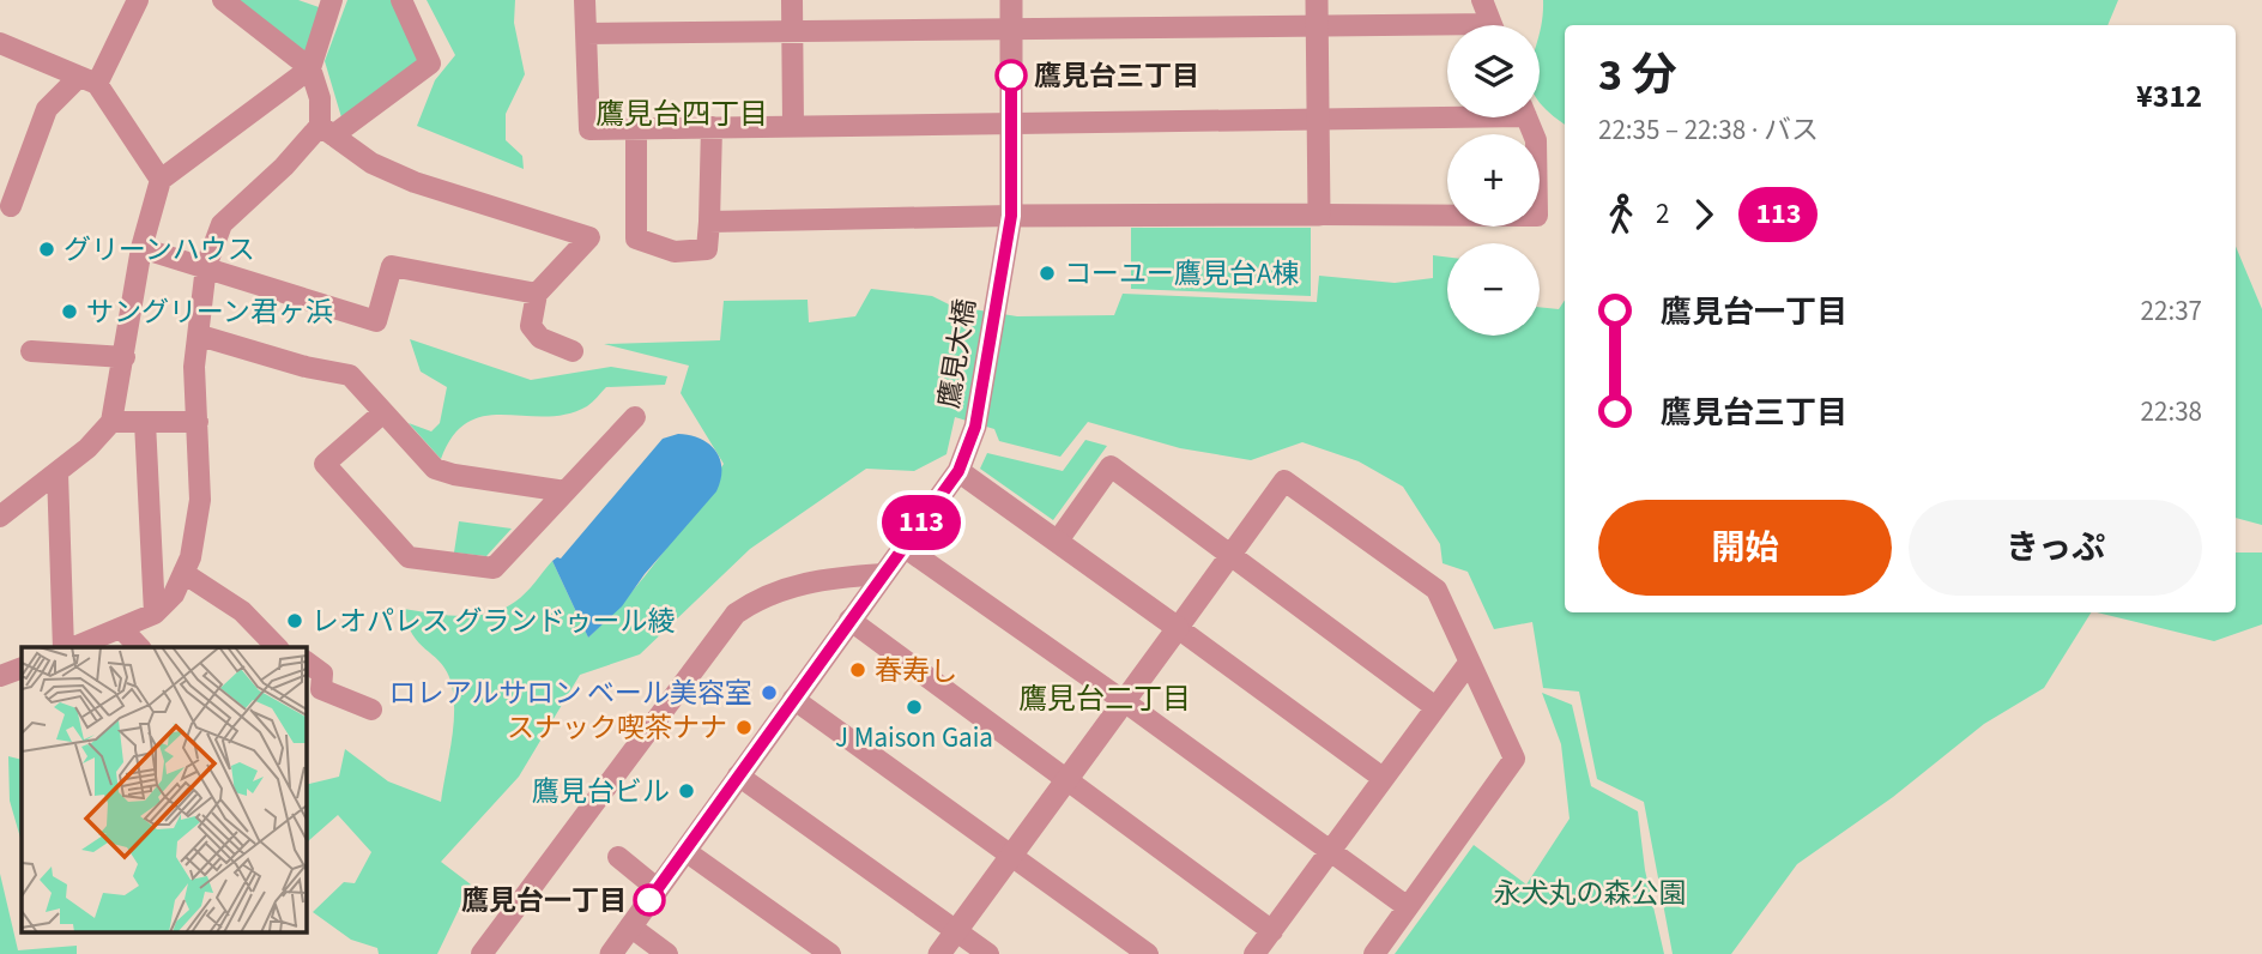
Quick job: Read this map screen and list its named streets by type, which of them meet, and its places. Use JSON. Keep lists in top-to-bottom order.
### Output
{
  "streets": {
    "street": ["鷹見大橋"]
  },
  "districts": ["鷹見台四丁目", "鷹見台二丁目"],
  "parks": ["永犬丸の森公園"],
  "places": [
    "鷹見台三丁目",
    "グリーンハウス",
    "コーユー鷹見台A棟",
    "サングリーン君ヶ浜",
    "レオパレス グランドゥール綾",
    "春寿し",
    "ロレアルサロン ベール美容室",
    "J Maison Gaia",
    "スナック喫茶ナナ",
    "鷹見台ビル",
    "鷹見台一丁目"
  ],
  "lines": ["bus line 113"],
  "page": {
    "on_map": "113",
    "map_buttons": ["+", "−"],
    "heading": ["3 分", "22:35 – 22:38 · バス", "¥312"],
    "legs": ["2", "113"],
    "list": [
      {
        "name": "鷹見台一丁目",
        "value": "22:37"
      },
      {
        "name": "鷹見台三丁目",
        "value": "22:38"
      }
    ],
    "buttons": ["開始", "きっぷ"]
  }
}
